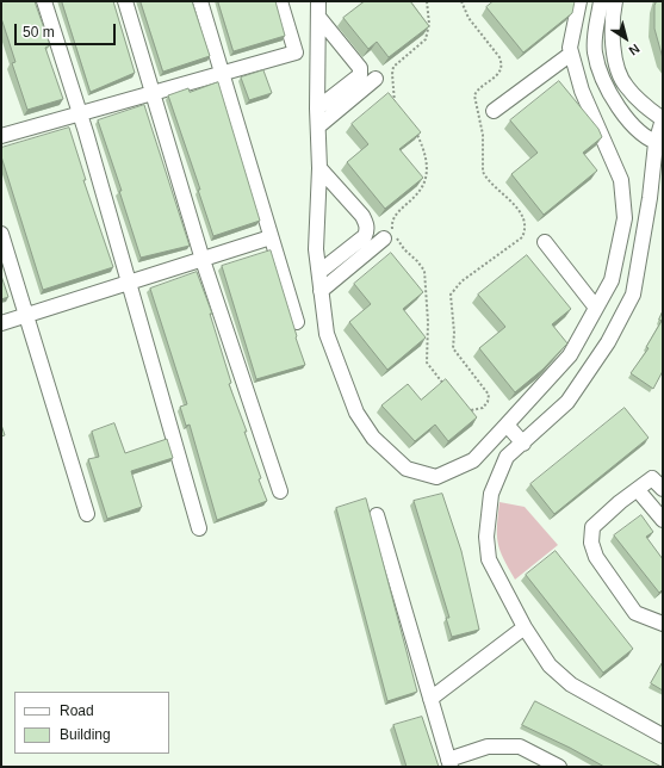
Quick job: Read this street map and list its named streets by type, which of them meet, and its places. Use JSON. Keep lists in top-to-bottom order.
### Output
{
  "legend": ["Road", "Building"],
  "scale_bar": "50 m",
  "north": "bottom right"
}
